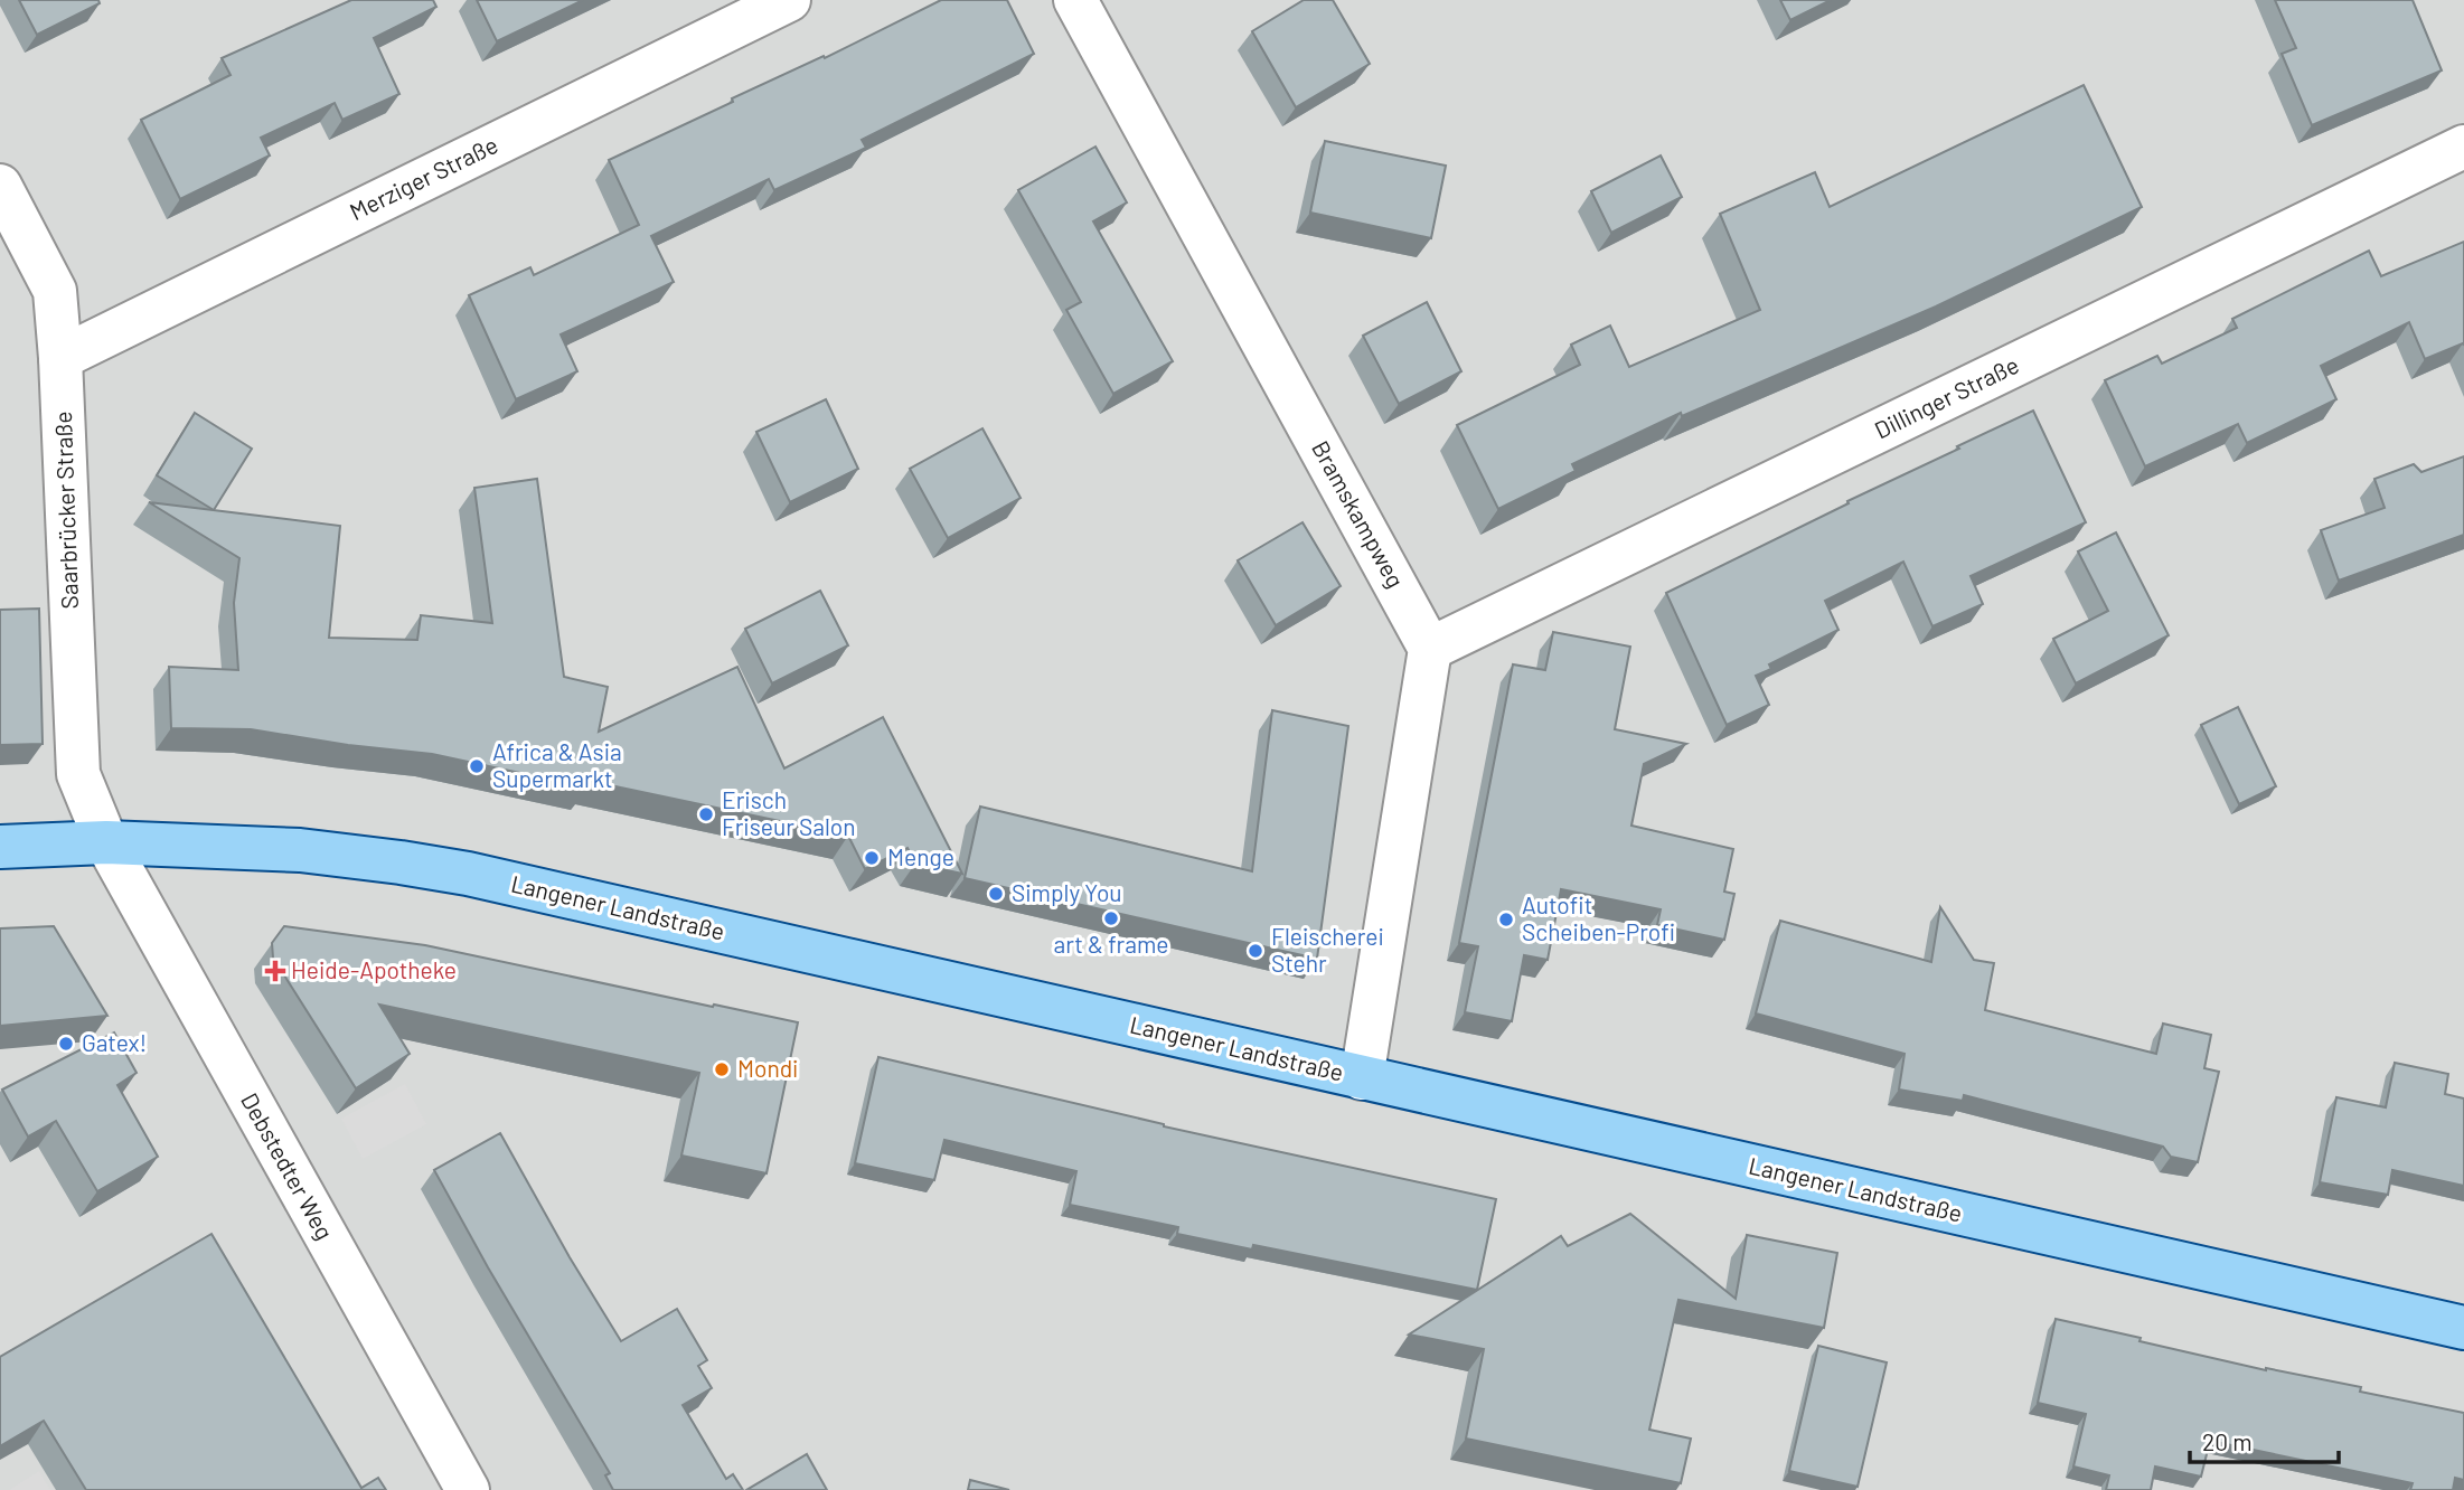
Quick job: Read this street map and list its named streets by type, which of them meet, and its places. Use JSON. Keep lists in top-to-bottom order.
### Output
{
  "streets": {
    "main road": ["Langener Landstraße"],
    "street": [
      "Merziger Straße",
      "Dillinger Straße",
      "Saarbrücker Straße",
      "Bramskampweg",
      "Debstedter Weg"
    ]
  },
  "crossings": [
    ["Merziger Straße", "Saarbrücker Straße"],
    ["Dillinger Straße", "Bramskampweg"],
    ["Saarbrücker Straße", "Langener Landstraße"],
    ["Saarbrücker Straße", "Debstedter Weg"],
    ["Langener Landstraße", "Debstedter Weg"]
  ],
  "places": {
    "other": [
      "Africa & Asia Supermarkt",
      "Erisch Friseur Salon",
      "Menge",
      "Simply You",
      "art & frame",
      "Autofit Scheiben-Profi",
      "Fleischerei Stehr",
      "Gatex!",
      "Mondi"
    ],
    "health": ["Heide-Apotheke"]
  },
  "scale_bar": "20 m"
}
